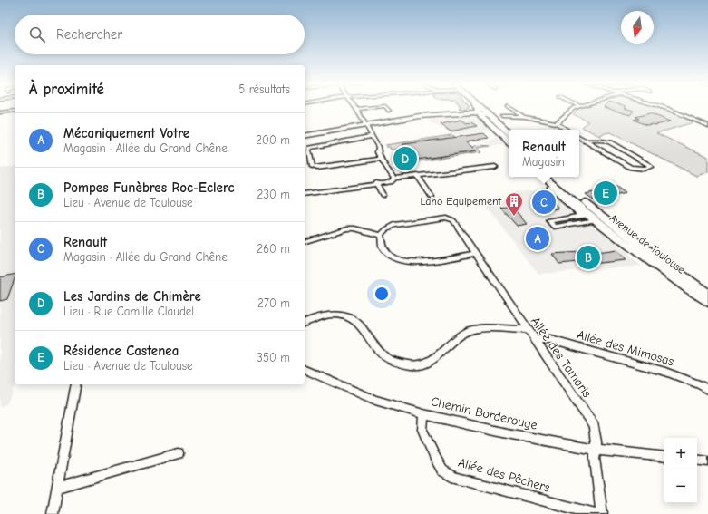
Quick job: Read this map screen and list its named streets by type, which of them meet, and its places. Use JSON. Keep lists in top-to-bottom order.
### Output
{
  "streets": {
    "main road": ["Avenue de Toulouse"],
    "street": [
      "Allée des Mimosas",
      "Allée des Tamaris",
      "Chemin Borderouge",
      "Allée des Pêchers"
    ]
  },
  "crossings": [
    ["Allée des Mimosas", "Allée des Tamaris"],
    ["Allée des Tamaris", "Chemin Borderouge"],
    ["Chemin Borderouge", "Allée des Pêchers"]
  ],
  "places": {
    "building": ["Laho Equipement"]
  },
  "north": "bottom",
  "page": {
    "search": "Rechercher",
    "heading": ["À proximité", "5 résultats"],
    "list": [
      {
        "mark": "A",
        "name": "Mécaniquement Votre",
        "note": "Magasin · Allée du Grand Chêne",
        "value": "200 m"
      },
      {
        "mark": "B",
        "name": "Pompes Funèbres Roc-Eclerc",
        "note": "Lieu · Avenue de Toulouse",
        "value": "230 m"
      },
      {
        "mark": "C",
        "name": "Renault",
        "note": "Magasin · Allée du Grand Chêne",
        "value": "260 m"
      },
      {
        "mark": "D",
        "name": "Les Jardins de Chimère",
        "note": "Lieu · Rue Camille Claudel",
        "value": "270 m"
      },
      {
        "mark": "E",
        "name": "Résidence Castenea",
        "note": "Lieu · Avenue de Toulouse",
        "value": "350 m"
      }
    ],
    "popup": ["Renault", "Magasin"],
    "pins": [
      "D",
      "E",
      "C",
      "A",
      "B"
    ],
    "map_buttons": ["+", "−"]
  }
}
